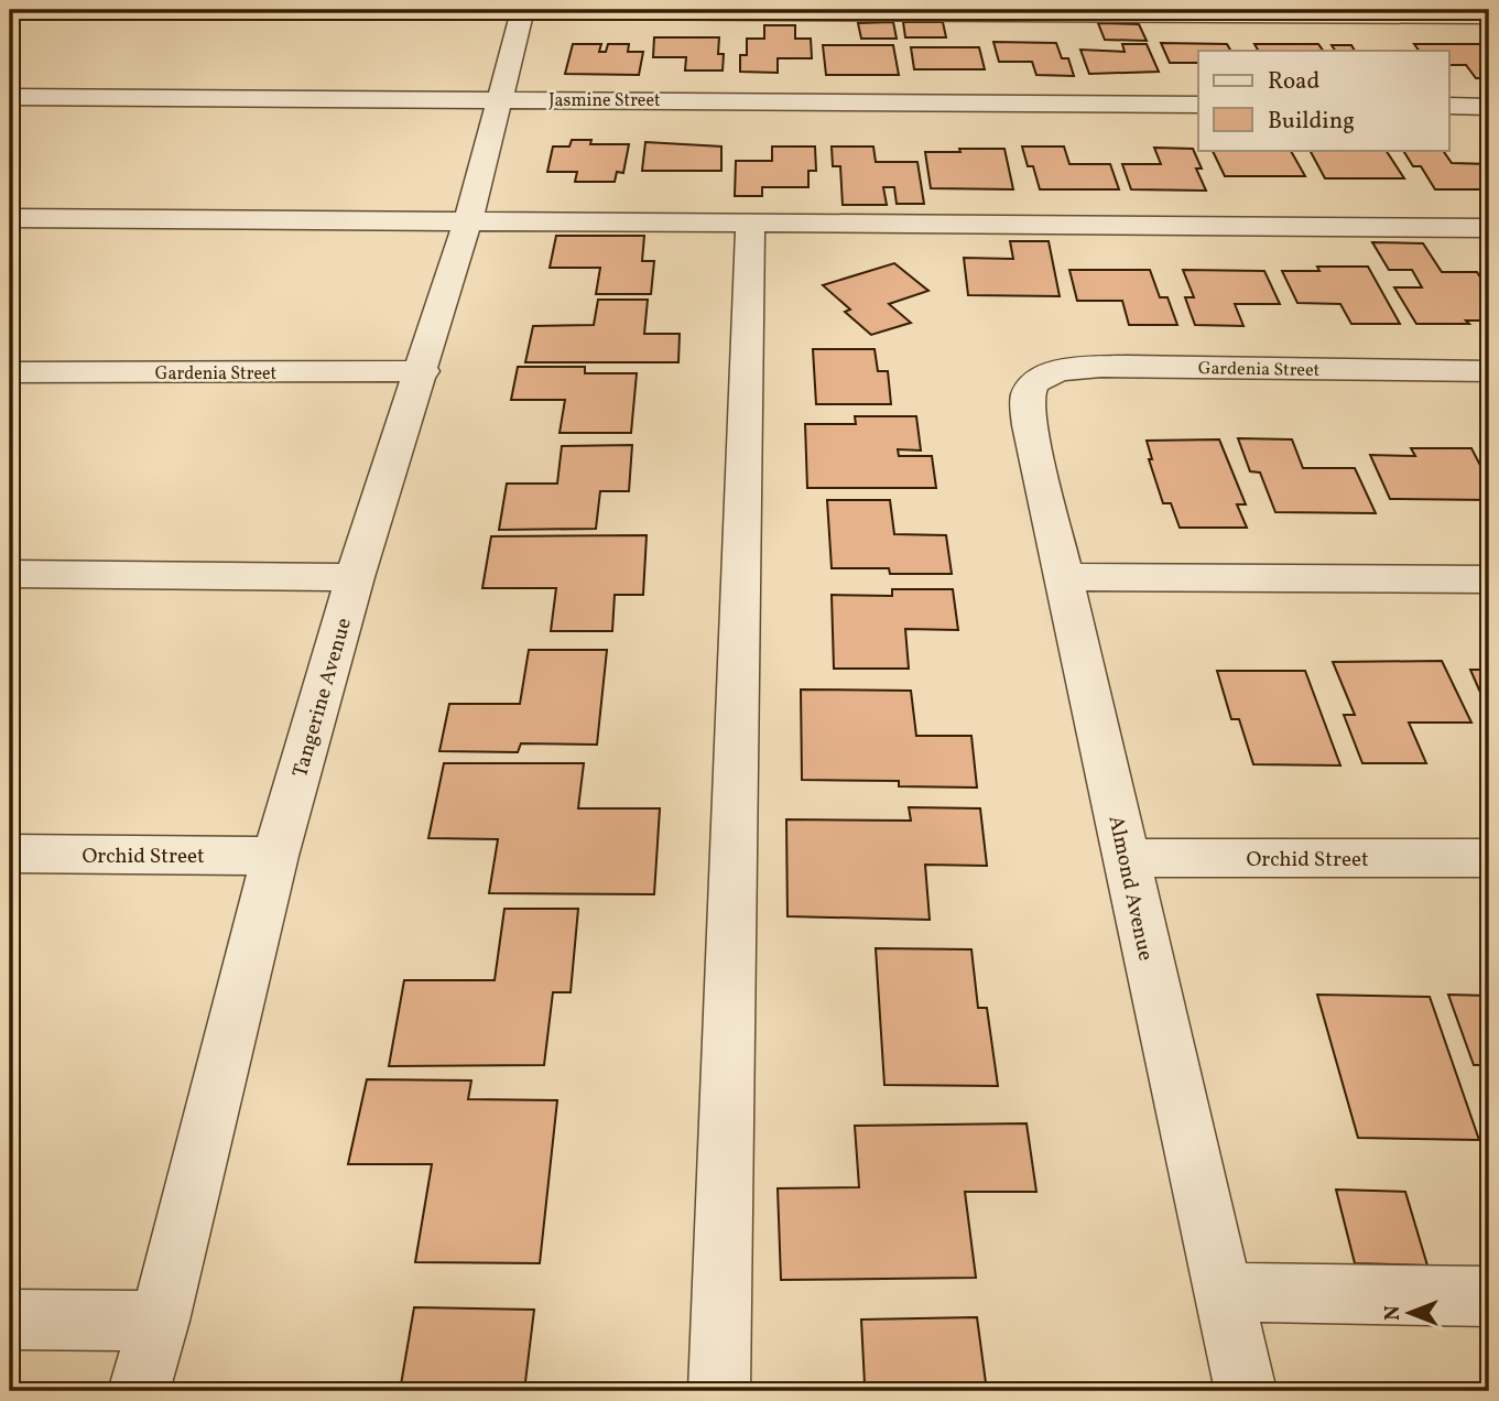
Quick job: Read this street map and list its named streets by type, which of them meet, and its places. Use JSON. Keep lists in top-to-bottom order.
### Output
{
  "streets": {
    "street": [
      "Jasmine Street",
      "Gardenia Street",
      "Tangerine Avenue",
      "Orchid Street",
      "Almond Avenue"
    ]
  },
  "crossings": [
    ["Jasmine Street", "Tangerine Avenue"],
    ["Gardenia Street", "Tangerine Avenue"],
    ["Gardenia Street", "Almond Avenue"],
    ["Tangerine Avenue", "Orchid Street"],
    ["Orchid Street", "Almond Avenue"]
  ],
  "legend": ["Road", "Building"],
  "north": "left"
}
